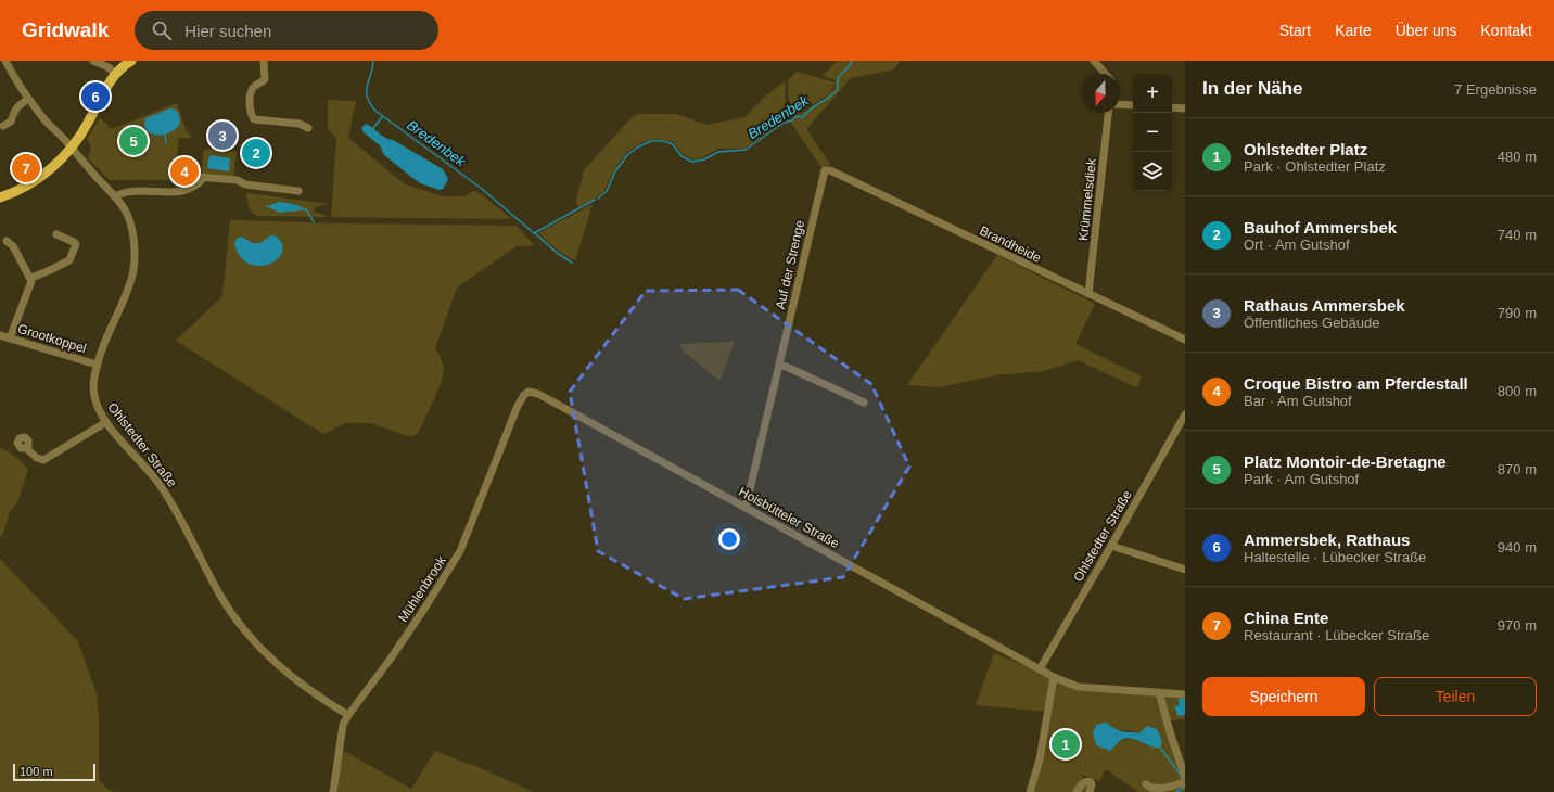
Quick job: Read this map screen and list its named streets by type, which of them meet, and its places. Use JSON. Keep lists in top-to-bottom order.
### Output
{
  "streets": {
    "street": [
      "Krümmelsdiek",
      "Brandheide",
      "Auf der Strenge",
      "Grootkoppel",
      "Ohlstedter Straße",
      "Hoisbütteler Straße",
      "Mühlenbrook"
    ]
  },
  "crossings": [
    ["Krümmelsdiek", "Brandheide"],
    ["Brandheide", "Auf der Strenge"],
    ["Auf der Strenge", "Hoisbütteler Straße"],
    ["Grootkoppel", "Ohlstedter Straße"],
    ["Ohlstedter Straße", "Hoisbütteler Straße"],
    ["Ohlstedter Straße", "Mühlenbrook"],
    ["Hoisbütteler Straße", "Mühlenbrook"]
  ],
  "water": ["Bredenbek"],
  "scale_bar": "100 m",
  "north": "bottom",
  "page": {
    "header": "Gridwalk",
    "search": "Hier suchen",
    "nav": [
      "Start",
      "Karte",
      "Über uns",
      "Kontakt"
    ],
    "heading": ["In der Nähe", "7 Ergebnisse"],
    "map_buttons": ["+", "−"],
    "pins": [
      "6",
      "3",
      "5",
      "2",
      "7",
      "4",
      "1"
    ],
    "list": [
      {
        "mark": "1",
        "name": "Ohlstedter Platz",
        "note": "Park · Ohlstedter Platz",
        "value": "480 m"
      },
      {
        "mark": "2",
        "name": "Bauhof Ammersbek",
        "note": "Ort · Am Gutshof",
        "value": "740 m"
      },
      {
        "mark": "3",
        "name": "Rathaus Ammersbek",
        "note": "Öffentliches Gebäude",
        "value": "790 m"
      },
      {
        "mark": "4",
        "name": "Croque Bistro am Pferdestall",
        "note": "Bar · Am Gutshof",
        "value": "800 m"
      },
      {
        "mark": "5",
        "name": "Platz Montoir-de-Bretagne",
        "note": "Park · Am Gutshof",
        "value": "870 m"
      },
      {
        "mark": "6",
        "name": "Ammersbek, Rathaus",
        "note": "Haltestelle · Lübecker Straße",
        "value": "940 m"
      },
      {
        "mark": "7",
        "name": "China Ente",
        "note": "Restaurant · Lübecker Straße",
        "value": "970 m"
      }
    ],
    "buttons": ["Speichern", "Teilen"],
    "scale": "100 m"
  }
}
